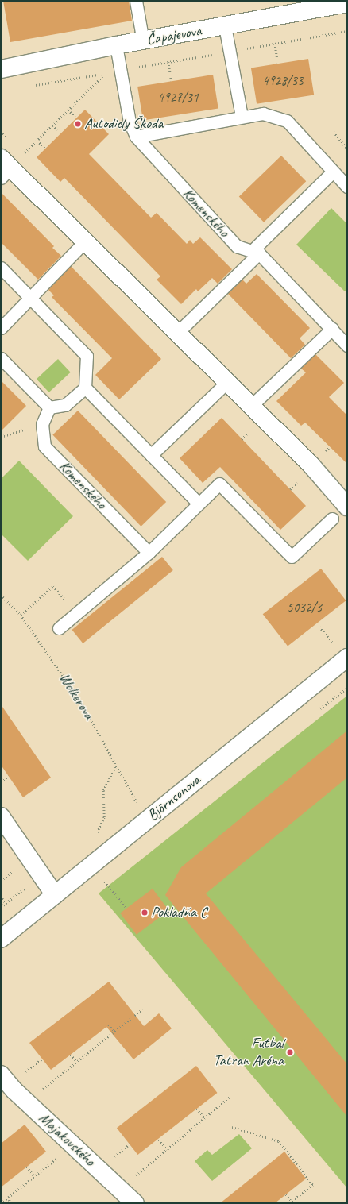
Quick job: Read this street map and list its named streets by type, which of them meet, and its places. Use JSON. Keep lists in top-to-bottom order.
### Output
{
  "streets": {
    "street": ["Čapajevova", "Björnsonova", "Majakovského"],
    "lane": ["Komenského"],
    "path": ["Wolkerova"]
  },
  "crossings": [
    ["Čapajevova", "Komenského"]
  ],
  "places": ["Autodiely Škoda", "Pokladňa C", "Futbal Tatran Aréna"],
  "house_numbers": ["4928/33", "4927/31", "5032/3"]
}
